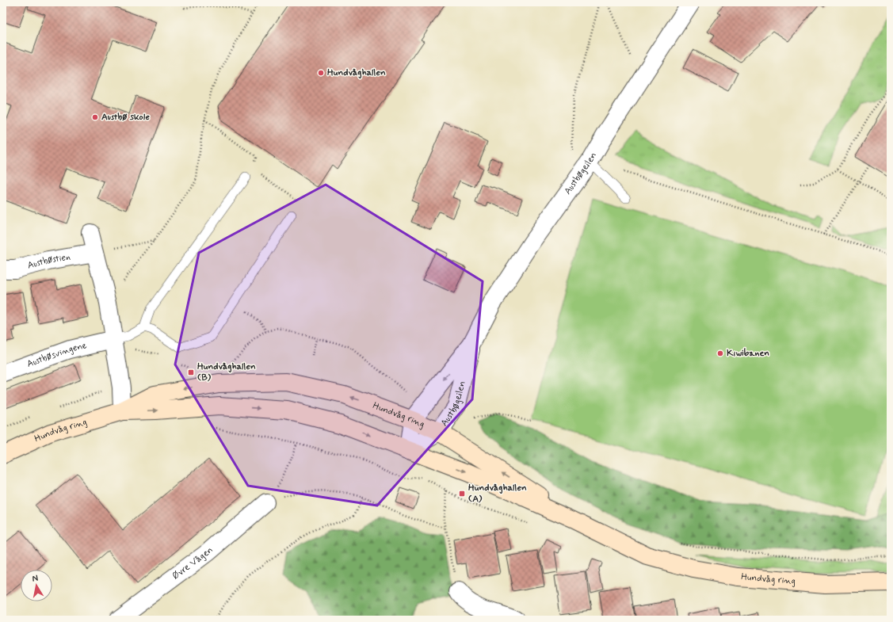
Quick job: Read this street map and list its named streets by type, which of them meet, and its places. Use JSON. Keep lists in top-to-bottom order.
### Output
{
  "streets": {
    "main road": ["Hundvåg ring"],
    "street": [
      "Austbøgeilen",
      "Austbøstien",
      "Austbøsvingene",
      "Øvre Vågen"
    ]
  },
  "crossings": [
    ["Austbøgeilen", "Hundvåg ring"]
  ],
  "places": {
    "other": ["Hundvåghallen", "Austbø skole", "Kiwibanen"],
    "transit": ["Hundvåghallen (B)", "Hundvåghallen (A)"]
  },
  "north": "top"
}
